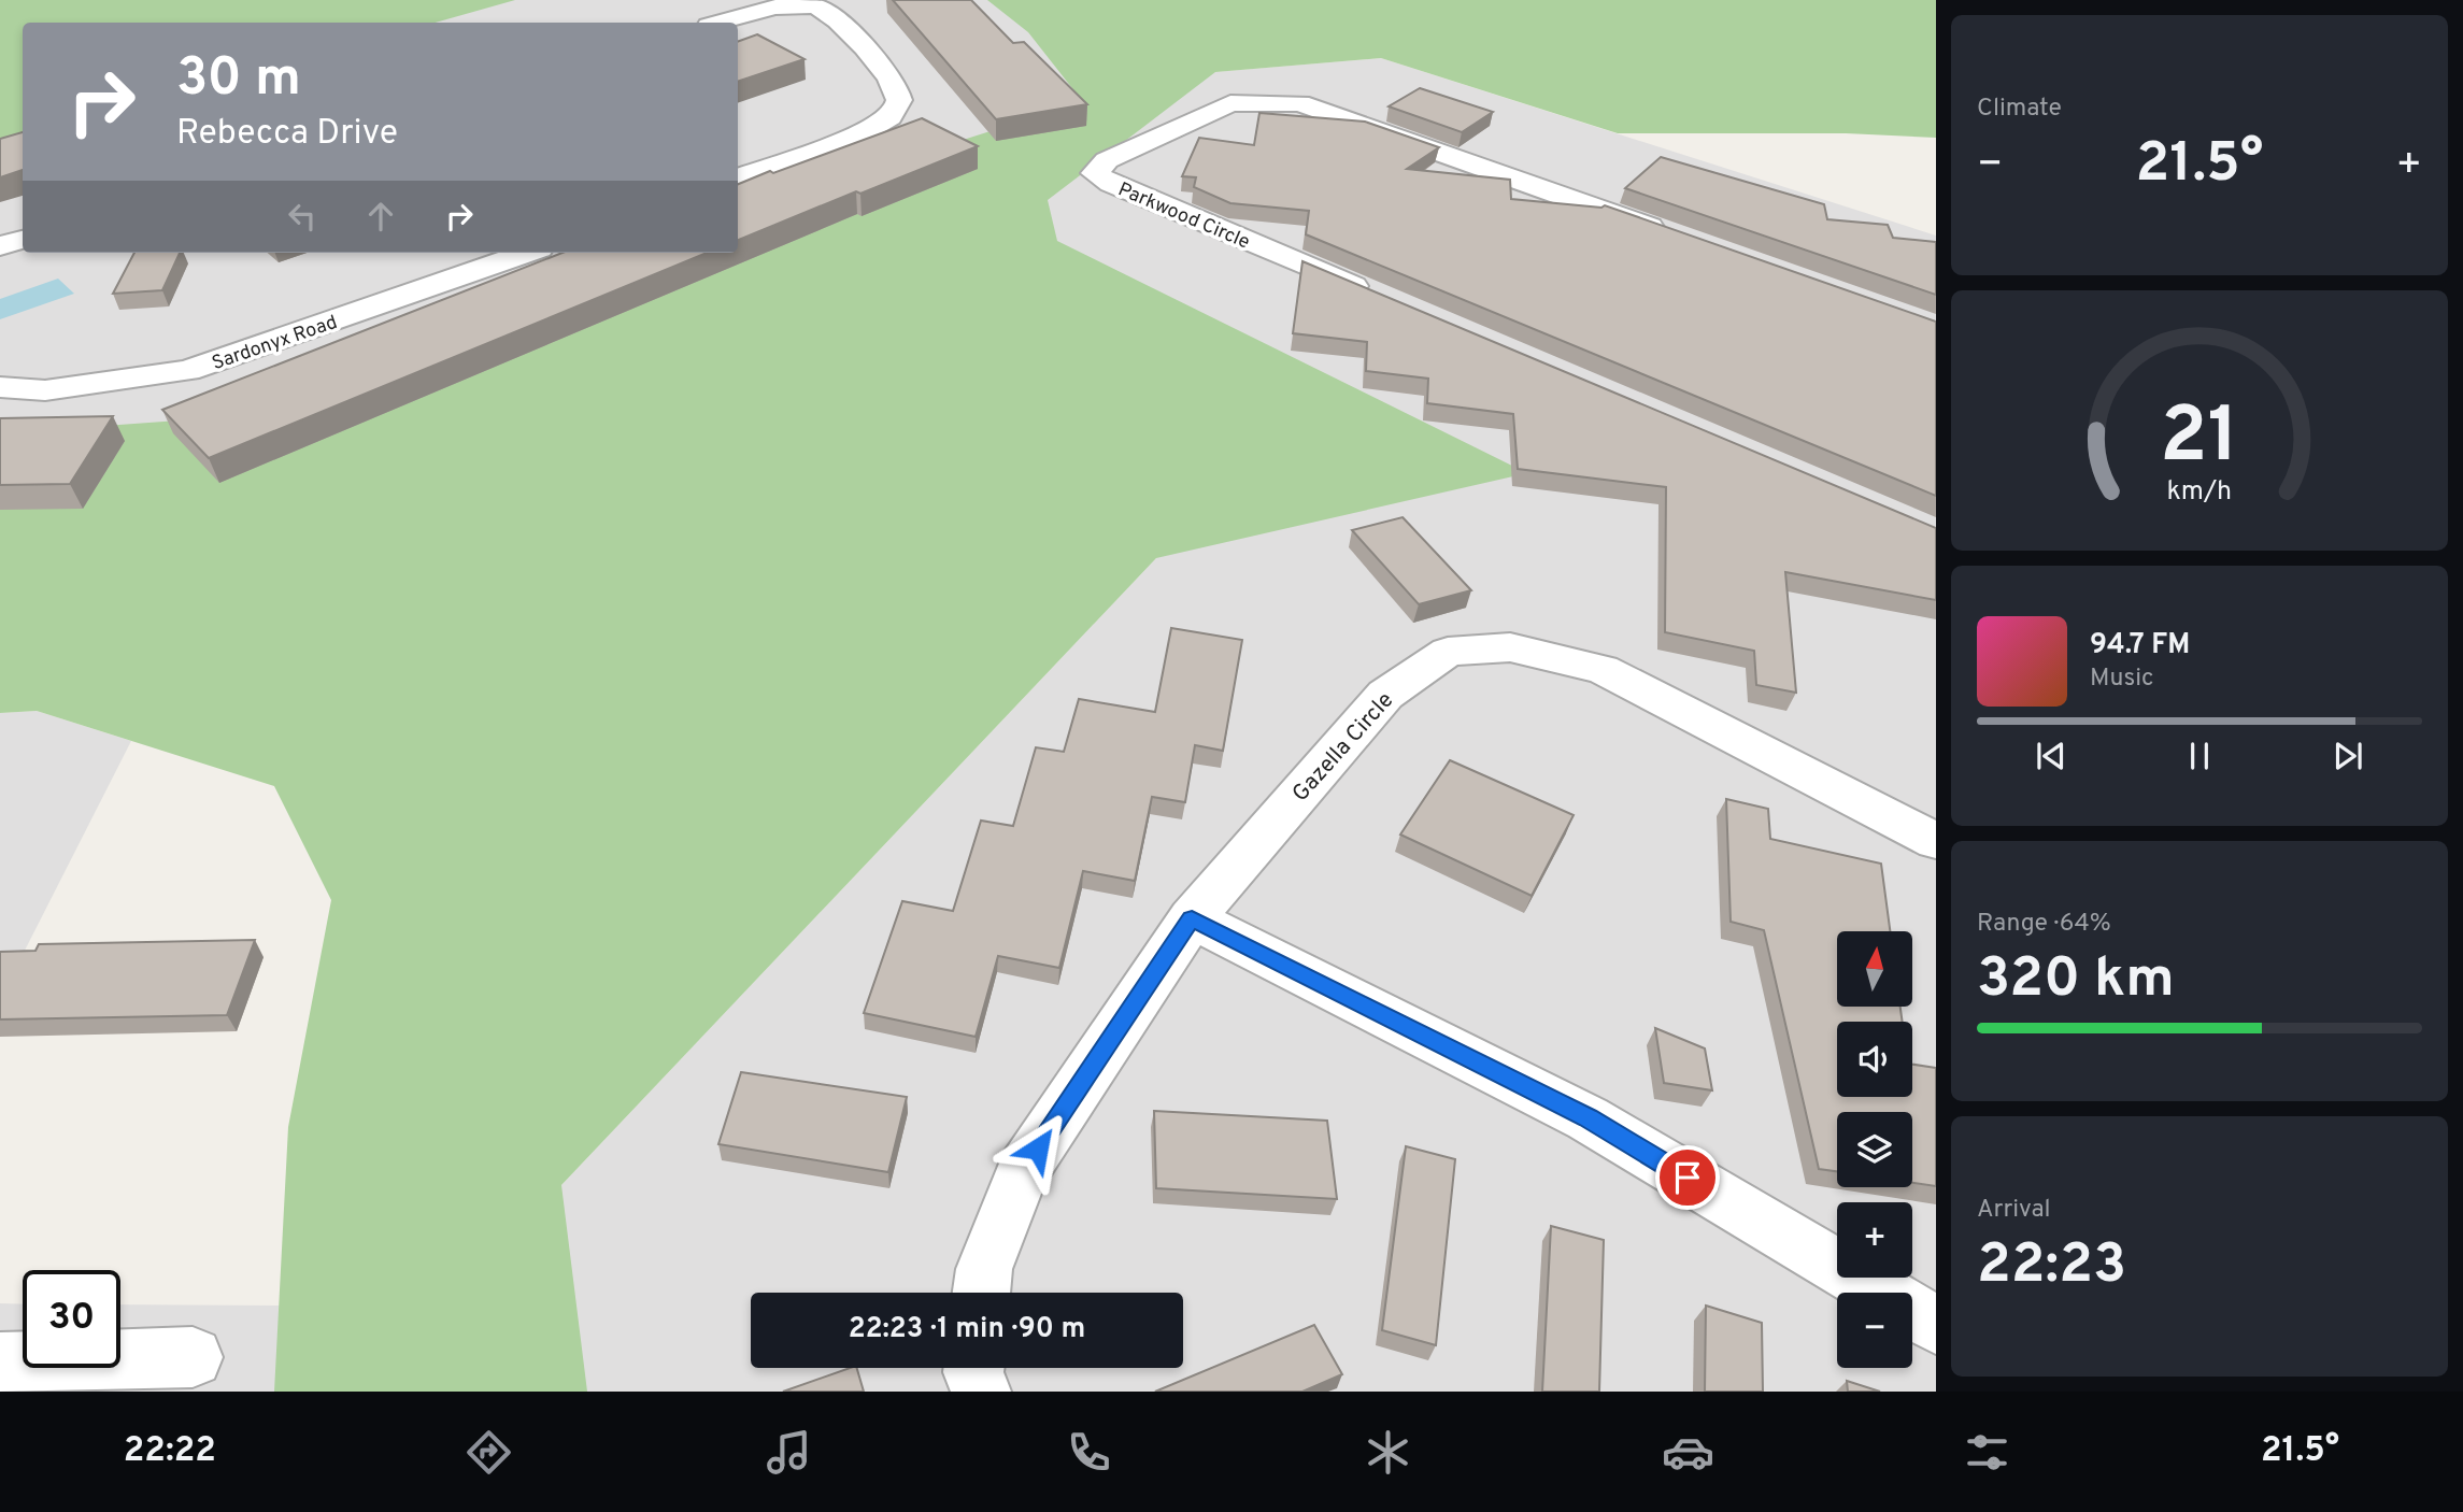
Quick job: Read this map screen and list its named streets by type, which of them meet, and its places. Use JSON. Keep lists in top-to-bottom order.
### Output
{
  "streets": {
    "street": ["Parkwood Circle", "Sardonyx Road", "Gazella Circle"]
  },
  "north": "top",
  "page": {
    "tile": [
      "Climate",
      ["Range · 64%", "320 km"],
      ["Arrival", "22:23"]
    ],
    "turn": ["30 m", "Rebecca Drive"],
    "heat": ["−", "21.5°", "+"],
    "song": ["94.7 FM", "Music"],
    "map_buttons": ["+", "−"],
    "limit": "30",
    "trip": "22:23 · 1 min · 90 m",
    "tabs": ["22:22", "21.5°"],
    "gauge": ["21", "km/h"]
  }
}
